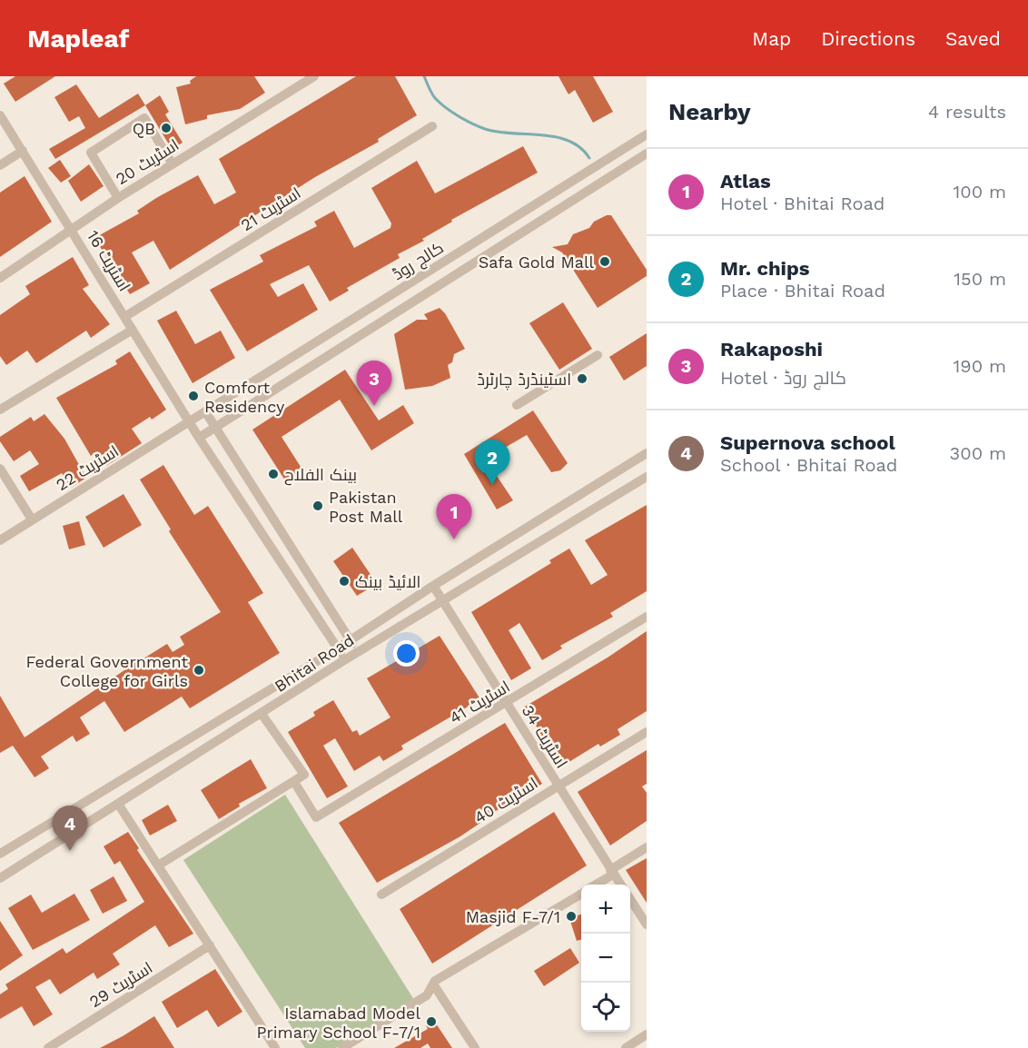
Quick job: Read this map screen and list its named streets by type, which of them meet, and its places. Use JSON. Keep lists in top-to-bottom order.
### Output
{
  "streets": {
    "street": [
      "اسٹریٹ 20",
      "اسٹریٹ 21",
      "اسٹریٹ 16",
      "کالج روڈ",
      "اسٹریٹ 22",
      "Bhitai Road",
      "اسٹریٹ 41",
      "اسٹریٹ 34",
      "اسٹریٹ 40",
      "اسٹریٹ 29"
    ]
  },
  "crossings": [
    ["اسٹریٹ 20", "اسٹریٹ 16"],
    ["اسٹریٹ 21", "اسٹریٹ 16"],
    ["اسٹریٹ 16", "کالج روڈ"],
    ["اسٹریٹ 16", "اسٹریٹ 22"],
    ["کالج روڈ", "اسٹریٹ 22"],
    ["Bhitai Road", "اسٹریٹ 34"],
    ["اسٹریٹ 41", "اسٹریٹ 34"],
    ["اسٹریٹ 34", "اسٹریٹ 40"]
  ],
  "places": [
    "QB",
    "Safa Gold Mall",
    "اسٹینڈرڈ چارٹرڈ",
    "Comfort Residency",
    "بینک الفلاح",
    "Pakistan Post Mall",
    "الائیڈ بینک",
    "Federal Government College for Girls",
    "Masjid F-7/1",
    "Islamabad Model Primary School F-7/1"
  ],
  "page": {
    "header": "Mapleaf",
    "nav": ["Map", "Directions", "Saved"],
    "heading": ["Nearby", "4 results"],
    "list": [
      {
        "mark": "1",
        "name": "Atlas",
        "note": "Hotel · Bhitai Road",
        "value": "100 m"
      },
      {
        "mark": "2",
        "name": "Mr. chips",
        "note": "Place · Bhitai Road",
        "value": "150 m"
      },
      {
        "mark": "3",
        "name": "Rakaposhi",
        "note": "Hotel · کالج روڈ",
        "value": "190 m"
      },
      {
        "mark": "4",
        "name": "Supernova school",
        "note": "School · Bhitai Road",
        "value": "300 m"
      }
    ],
    "pins": [
      "3",
      "2",
      "1",
      "4"
    ],
    "map_buttons": ["+", "−"]
  }
}
